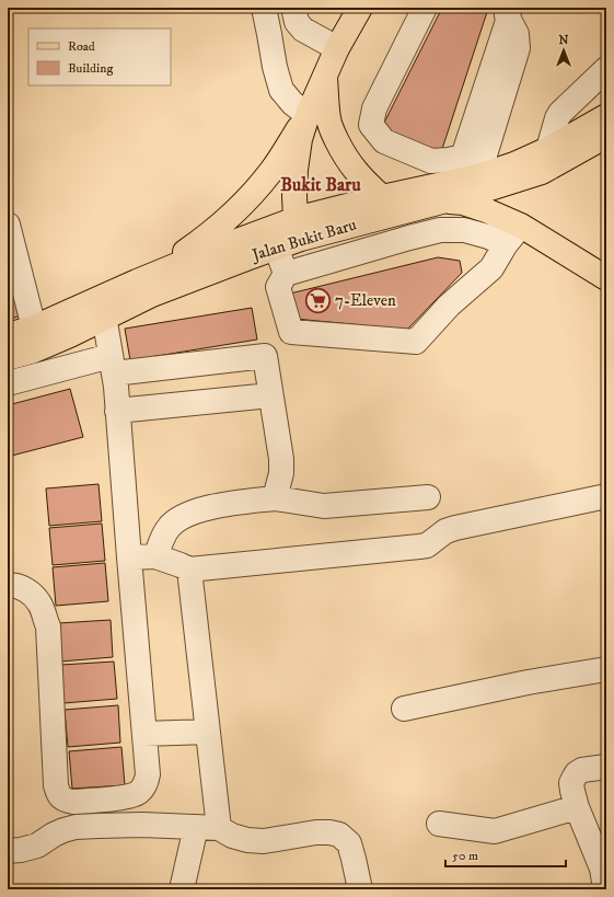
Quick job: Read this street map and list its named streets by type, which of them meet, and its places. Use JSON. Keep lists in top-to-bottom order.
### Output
{
  "streets": {
    "main road": ["Jalan Bukit Baru"]
  },
  "districts": ["Bukit Baru"],
  "places": {
    "supermarket": ["7-Eleven"]
  },
  "legend": ["Road", "Building"],
  "scale_bar": "50 m",
  "north": "top"
}
